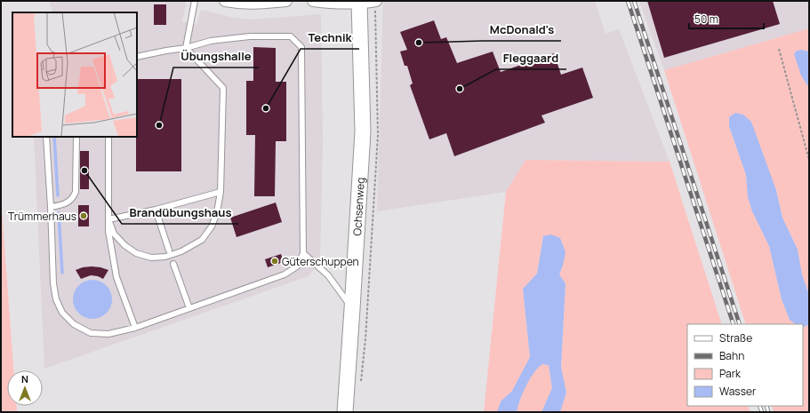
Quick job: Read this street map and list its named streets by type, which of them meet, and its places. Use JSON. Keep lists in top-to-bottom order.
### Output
{
  "streets": {
    "main road": ["Ochsenweg"]
  },
  "places": [
    "McDonald's",
    "Fleggaard",
    "Technik",
    "Übungshalle",
    "Brandübungshaus",
    "Trümmerhaus",
    "Güterschuppen"
  ],
  "legend": [
    "Straße",
    "Bahn",
    "Park",
    "Wasser"
  ],
  "scale_bar": "50 m",
  "north": "top"
}
